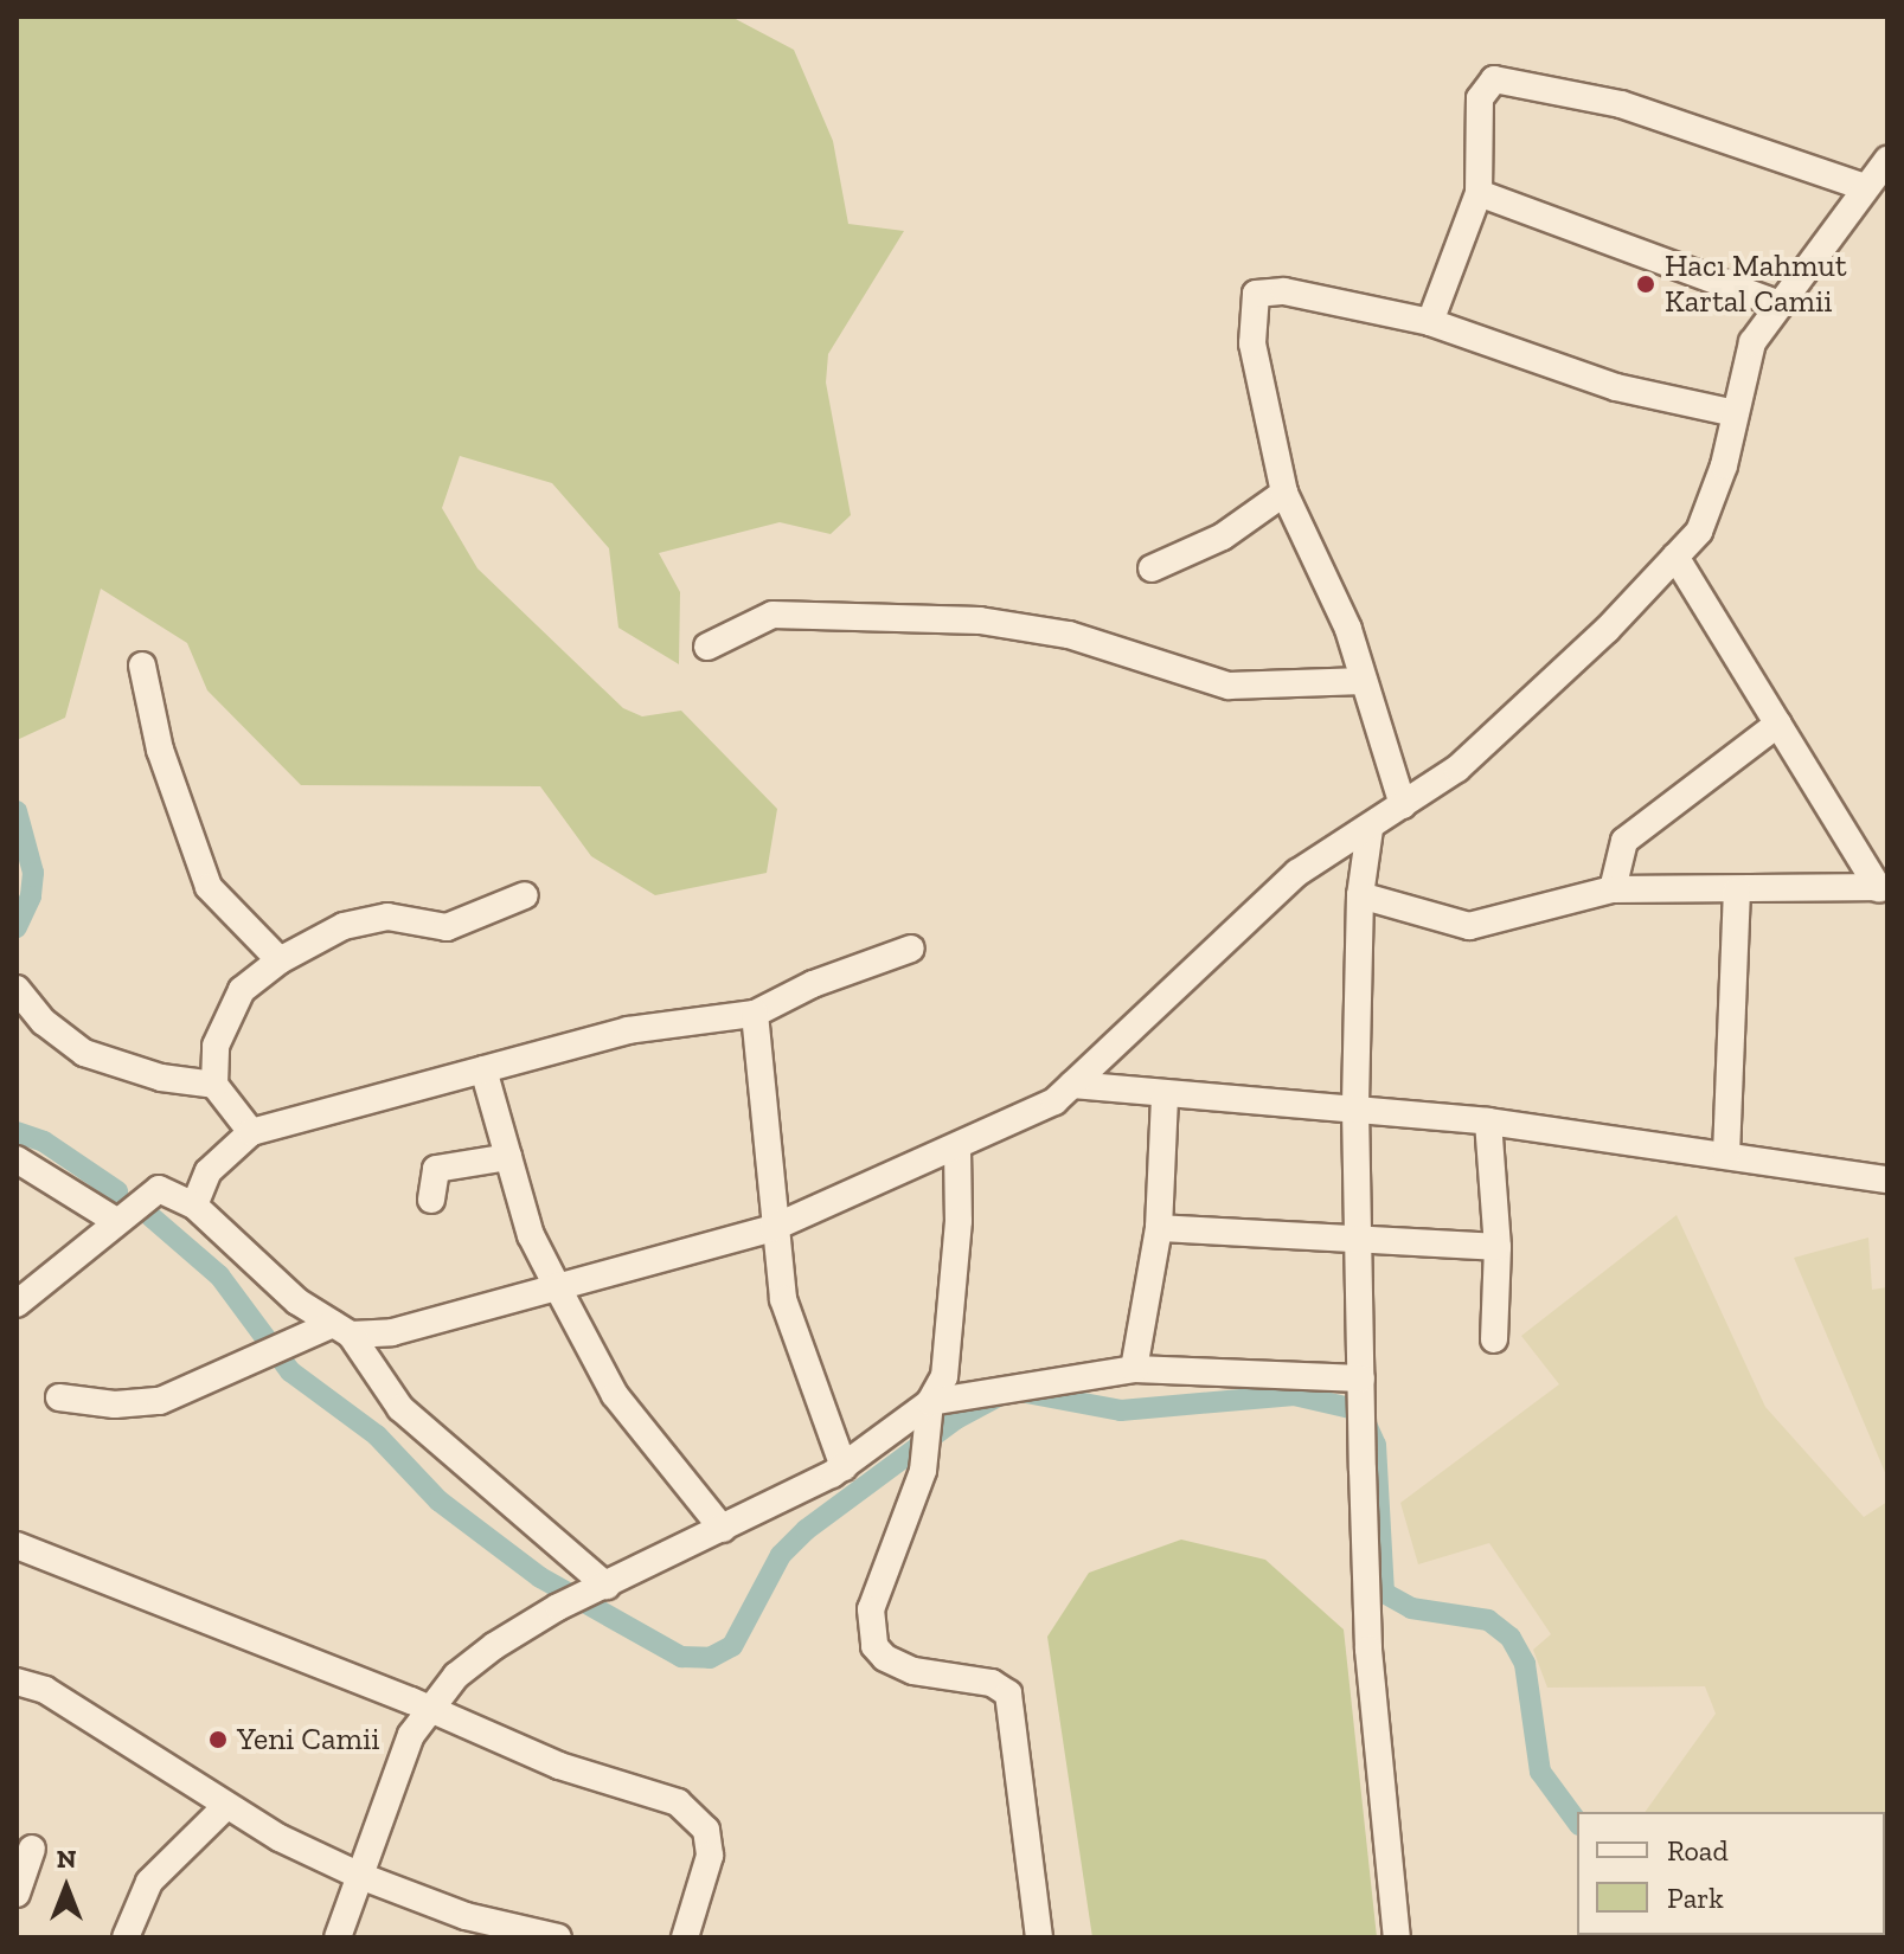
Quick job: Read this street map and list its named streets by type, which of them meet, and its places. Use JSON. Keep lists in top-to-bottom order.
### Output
{
  "places": ["Hacı Mahmut Kartal Camii", "Yeni Camii"],
  "legend": ["Road", "Park"],
  "north": "top"
}
